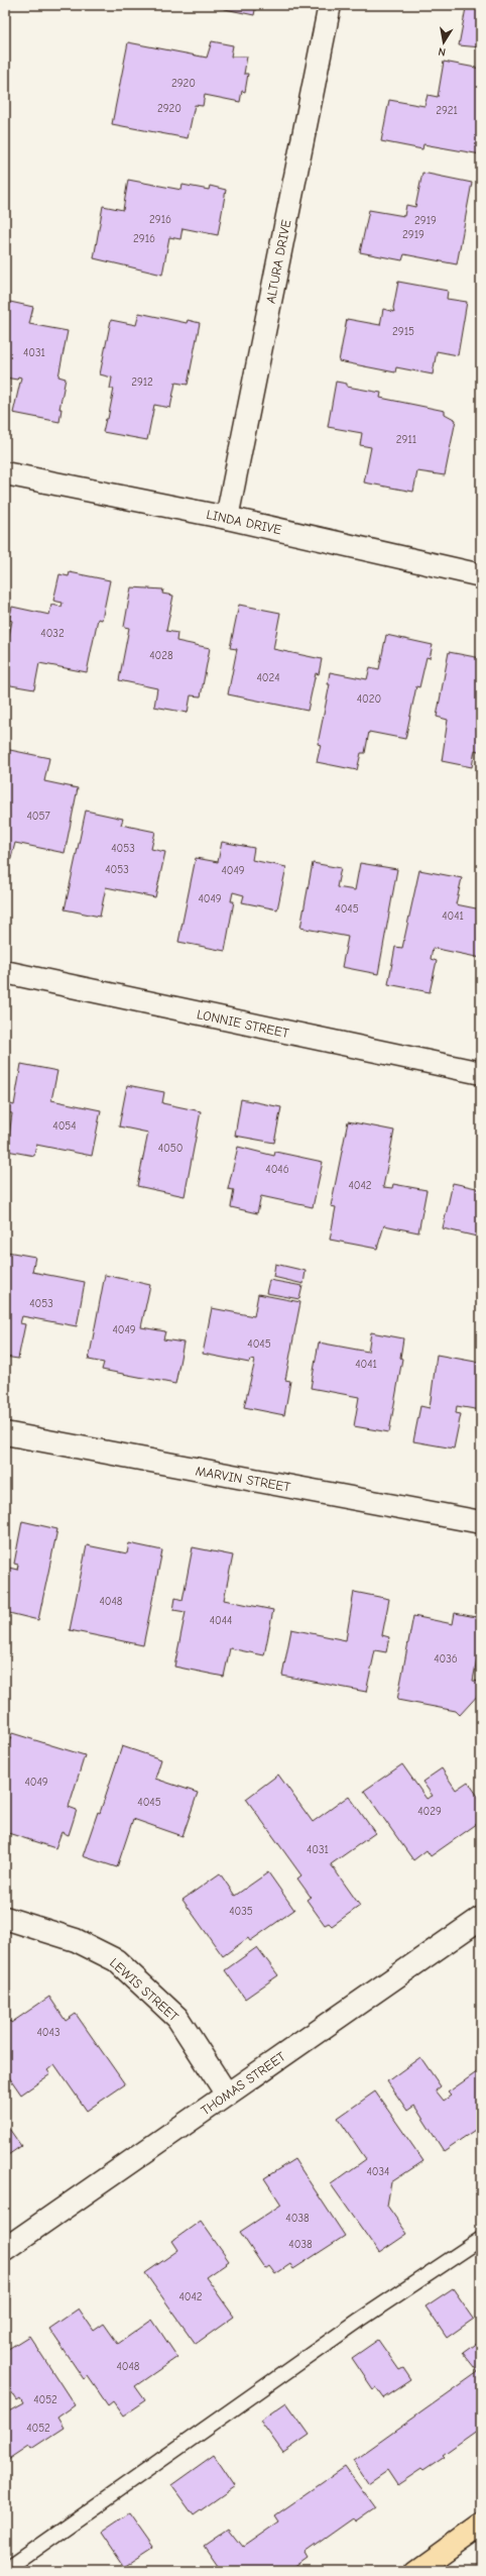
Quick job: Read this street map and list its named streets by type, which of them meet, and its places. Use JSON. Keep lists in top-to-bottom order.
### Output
{
  "streets": {
    "street": [
      "ALTURA DRIVE",
      "LINDA DRIVE",
      "LONNIE STREET",
      "MARVIN STREET",
      "LEWIS STREET",
      "THOMAS STREET"
    ]
  },
  "crossings": [
    ["ALTURA DRIVE", "LINDA DRIVE"],
    ["LEWIS STREET", "THOMAS STREET"]
  ],
  "house_numbers": [
    "2920",
    "2920",
    "2921",
    "2916",
    "2919",
    "2919",
    "2916",
    "2915",
    "4031",
    "2912",
    "2911",
    "4032",
    "4028",
    "4024",
    "4020",
    "4057",
    "4053",
    "4053",
    "4049",
    "4049",
    "4045",
    "4041",
    "4054",
    "4050",
    "4046",
    "4042",
    "4053",
    "4049",
    "4045",
    "4041",
    "4048",
    "4044",
    "4036",
    "4049",
    "4045",
    "4029",
    "4031",
    "4035",
    "4043",
    "4034",
    "4038",
    "4038",
    "4042",
    "4048",
    "4052",
    "4052"
  ],
  "north": "bottom"
}
